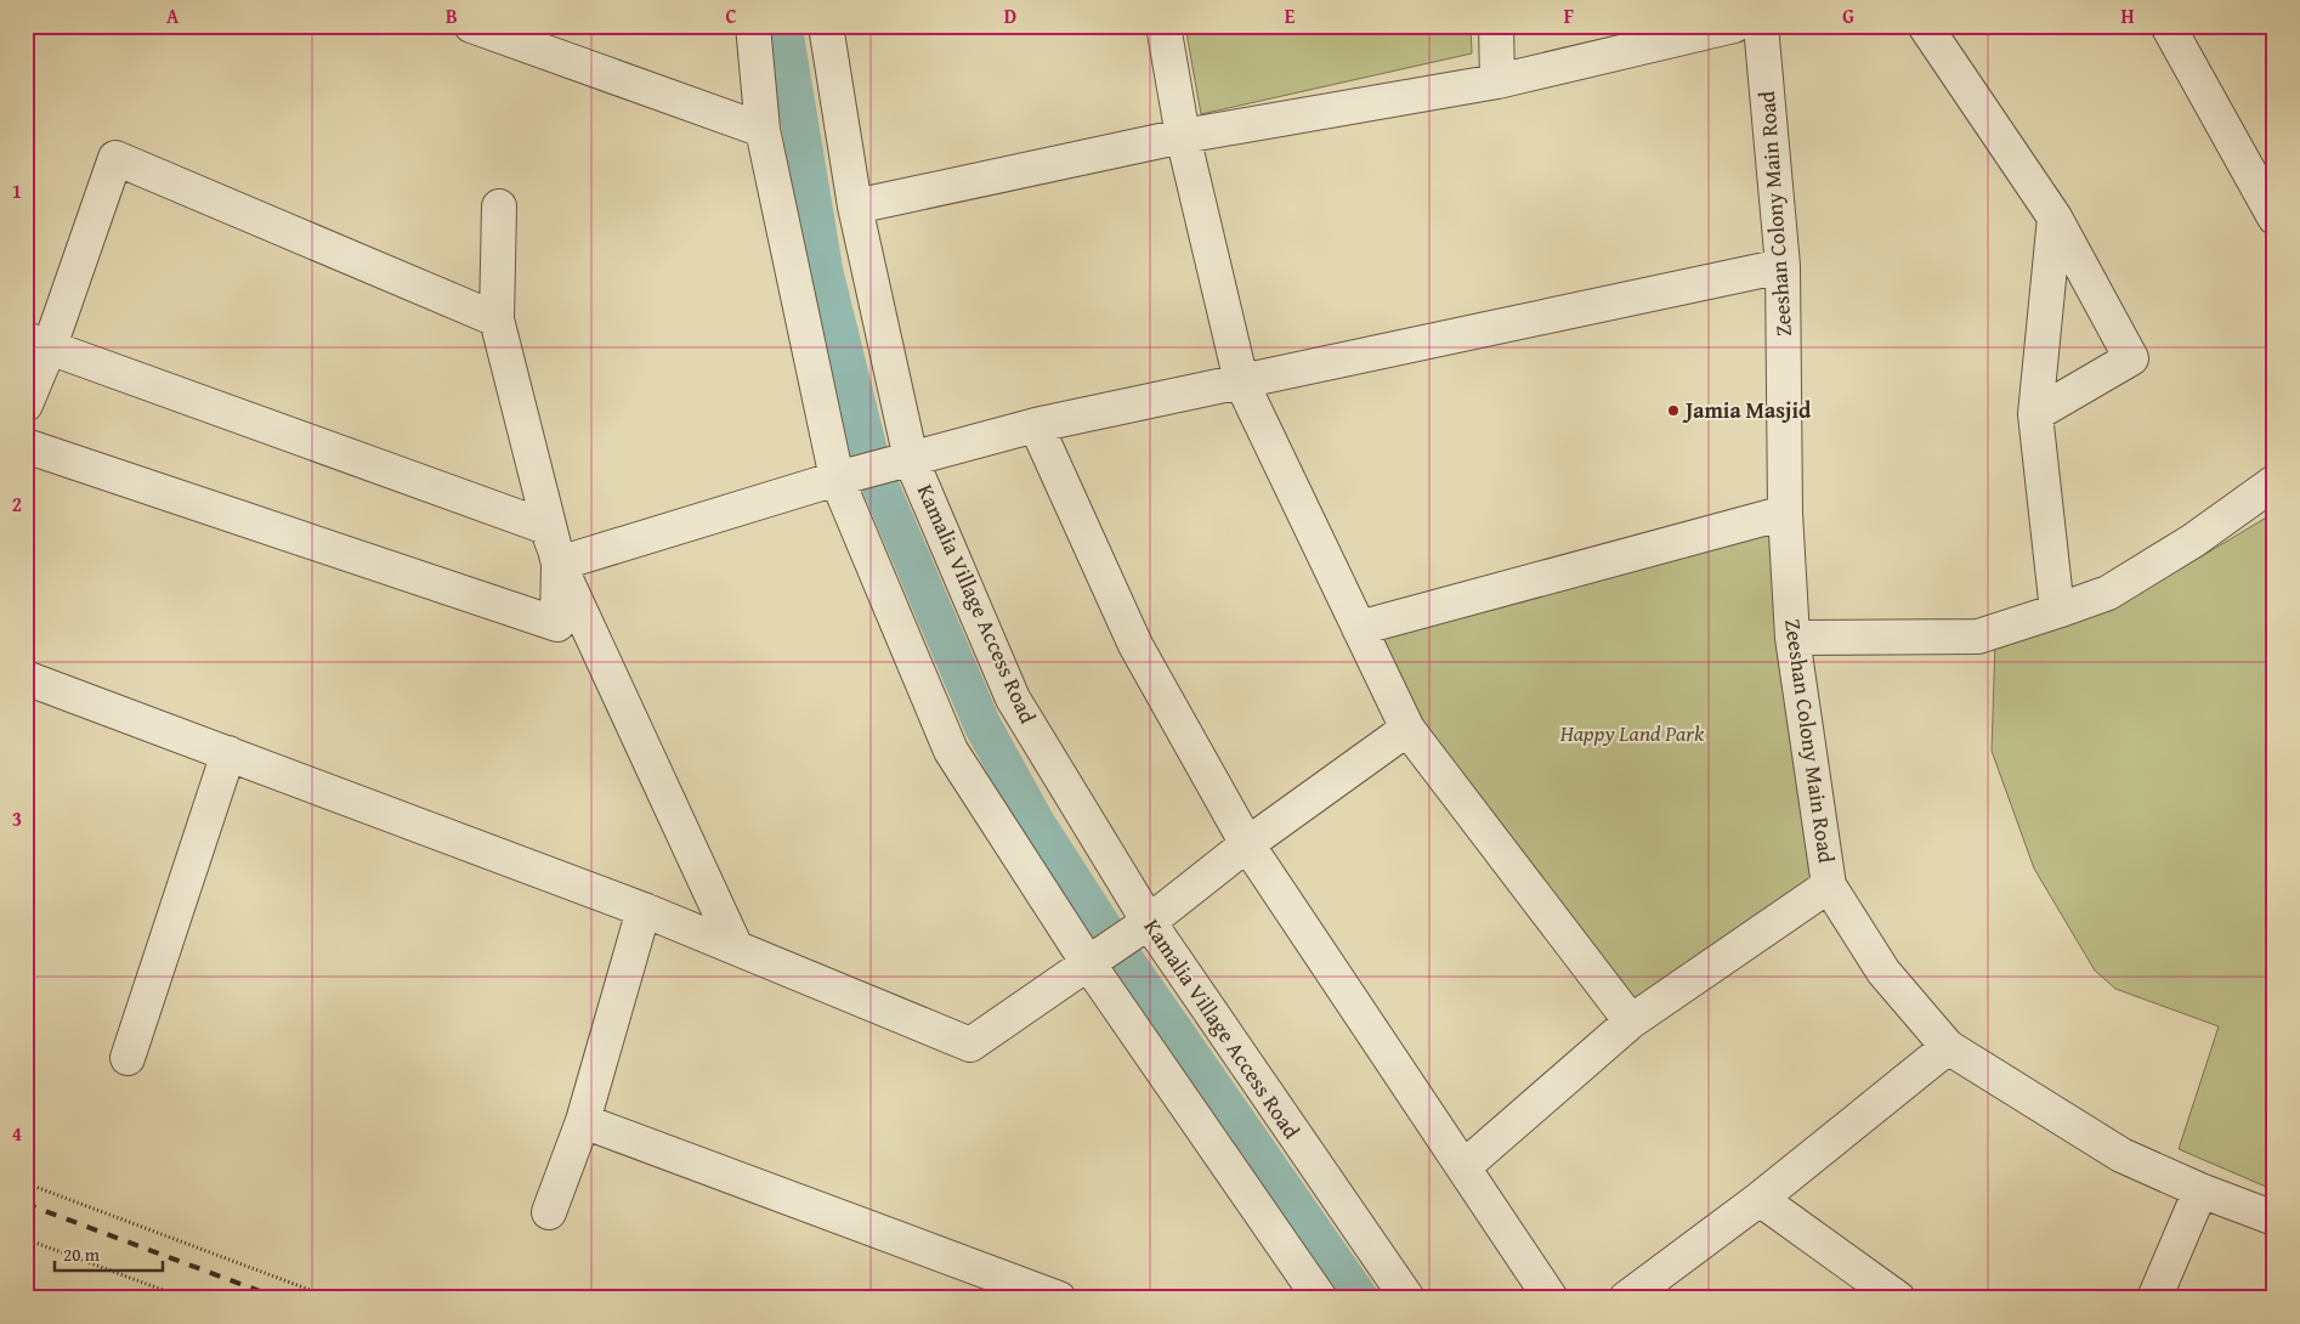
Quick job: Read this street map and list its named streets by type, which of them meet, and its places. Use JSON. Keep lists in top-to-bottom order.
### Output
{
  "streets": {
    "street": ["Zeeshan Colony Main Road", "Kamalia Village Access Road"]
  },
  "parks": ["Happy Land Park"],
  "places": ["Jamia Masjid"],
  "scale_bar": "20 m",
  "grid": {
    "columns": [
      "A",
      "B",
      "C",
      "D",
      "E",
      "F",
      "G",
      "H"
    ],
    "rows": [
      "1",
      "2",
      "3",
      "4"
    ]
  }
}
